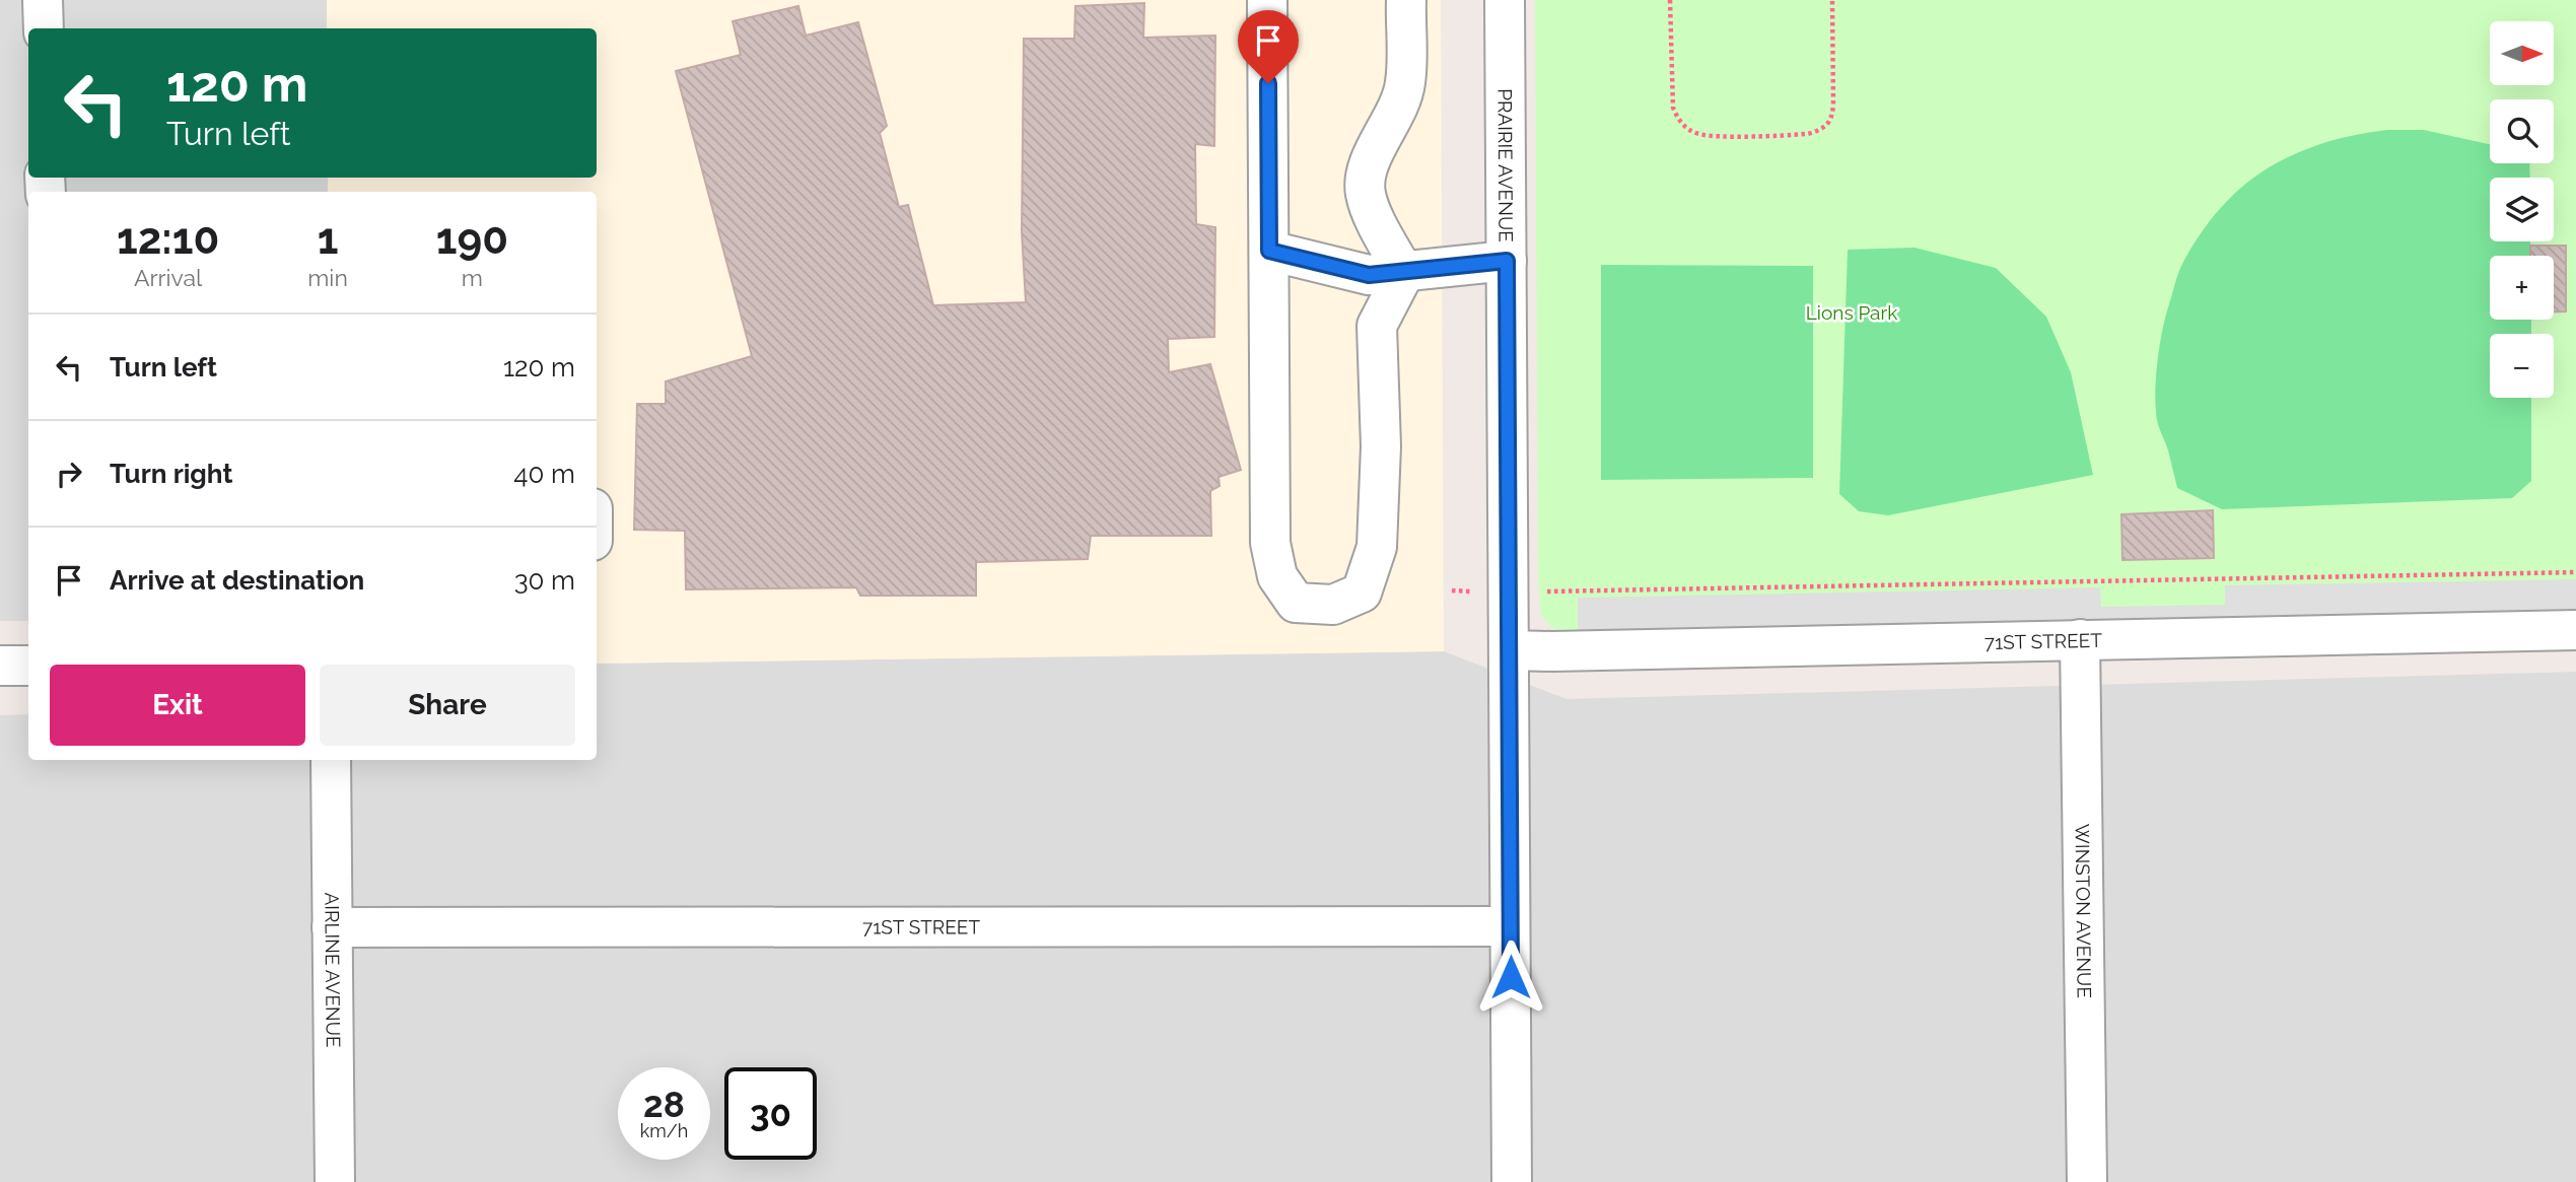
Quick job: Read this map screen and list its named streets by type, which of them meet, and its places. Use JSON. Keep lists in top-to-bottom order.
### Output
{
  "streets": {
    "street": [
      "PRAIRIE AVENUE",
      "71ST STREET",
      "WINSTON AVENUE",
      "AIRLINE AVENUE"
    ]
  },
  "crossings": [
    ["PRAIRIE AVENUE", "71ST STREET"],
    ["71ST STREET", "WINSTON AVENUE"],
    ["71ST STREET", "AIRLINE AVENUE"]
  ],
  "parks": ["Lions Park"],
  "north": "right",
  "page": {
    "map_buttons": ["+", "−"],
    "turn": ["120 m", "Turn left"],
    "eta": [
      "12:10",
      "Arrival",
      "1",
      "min",
      "190",
      "m"
    ],
    "list": [
      {
        "name": "Turn left",
        "value": "120 m"
      },
      {
        "name": "Turn right",
        "value": "40 m"
      },
      {
        "name": "Arrive at destination",
        "value": "30 m"
      }
    ],
    "buttons": ["Exit", "Share"],
    "speed": "28 km/h",
    "limit": "30"
  }
}
